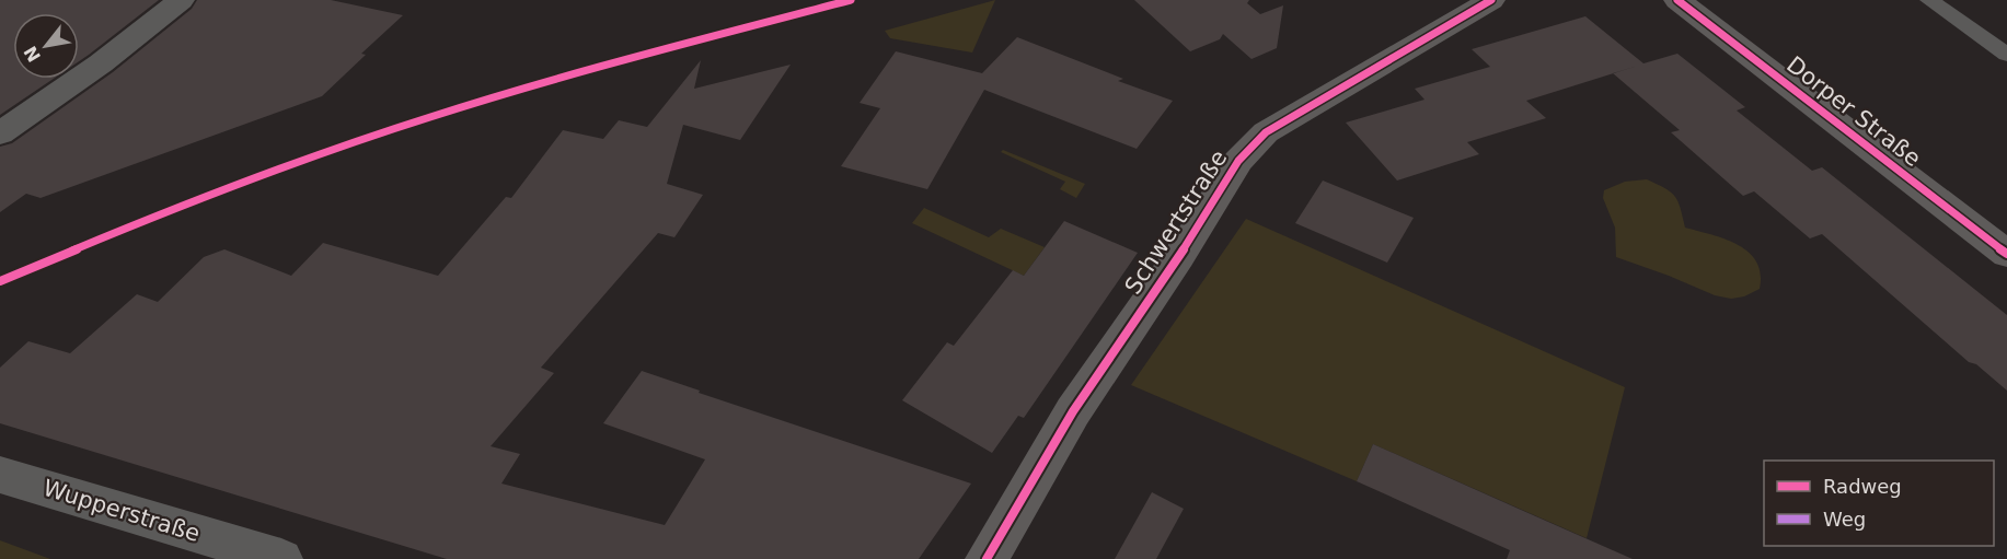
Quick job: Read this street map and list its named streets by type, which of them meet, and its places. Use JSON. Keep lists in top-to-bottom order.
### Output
{
  "streets": {
    "street": ["Dorper Straße", "Schwertstraße", "Wupperstraße"]
  },
  "legend": ["Radweg", "Weg"],
  "north": "bottom left"
}
